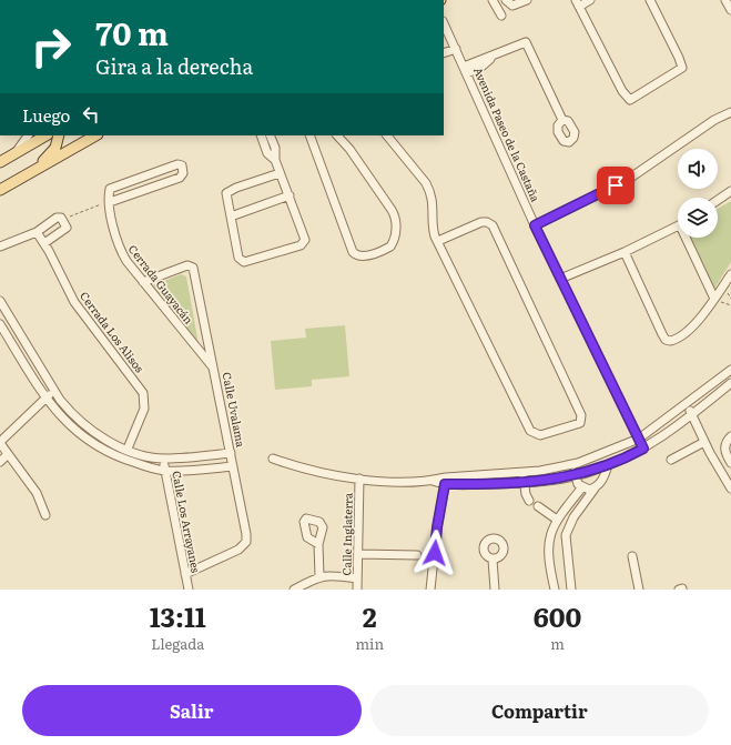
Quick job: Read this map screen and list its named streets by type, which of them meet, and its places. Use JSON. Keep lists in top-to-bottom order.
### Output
{
  "streets": {
    "street": [
      "Avenida Paseo de la Castaña",
      "Cerrada Guayacán",
      "Cerrada Los Alisos",
      "Calle Uvalama",
      "Calle Los Arrayanes",
      "Calle Inglaterra"
    ]
  },
  "crossings": [
    ["Cerrada Guayacán", "Calle Uvalama"],
    ["Calle Uvalama", "Calle Los Arrayanes"]
  ],
  "page": {
    "turn": ["70 m", "Gira a la derecha"],
    "then": "Luego",
    "eta": [
      "13:11",
      "Llegada",
      "2",
      "min",
      "600",
      "m"
    ],
    "buttons": ["Salir", "Compartir"]
  }
}
